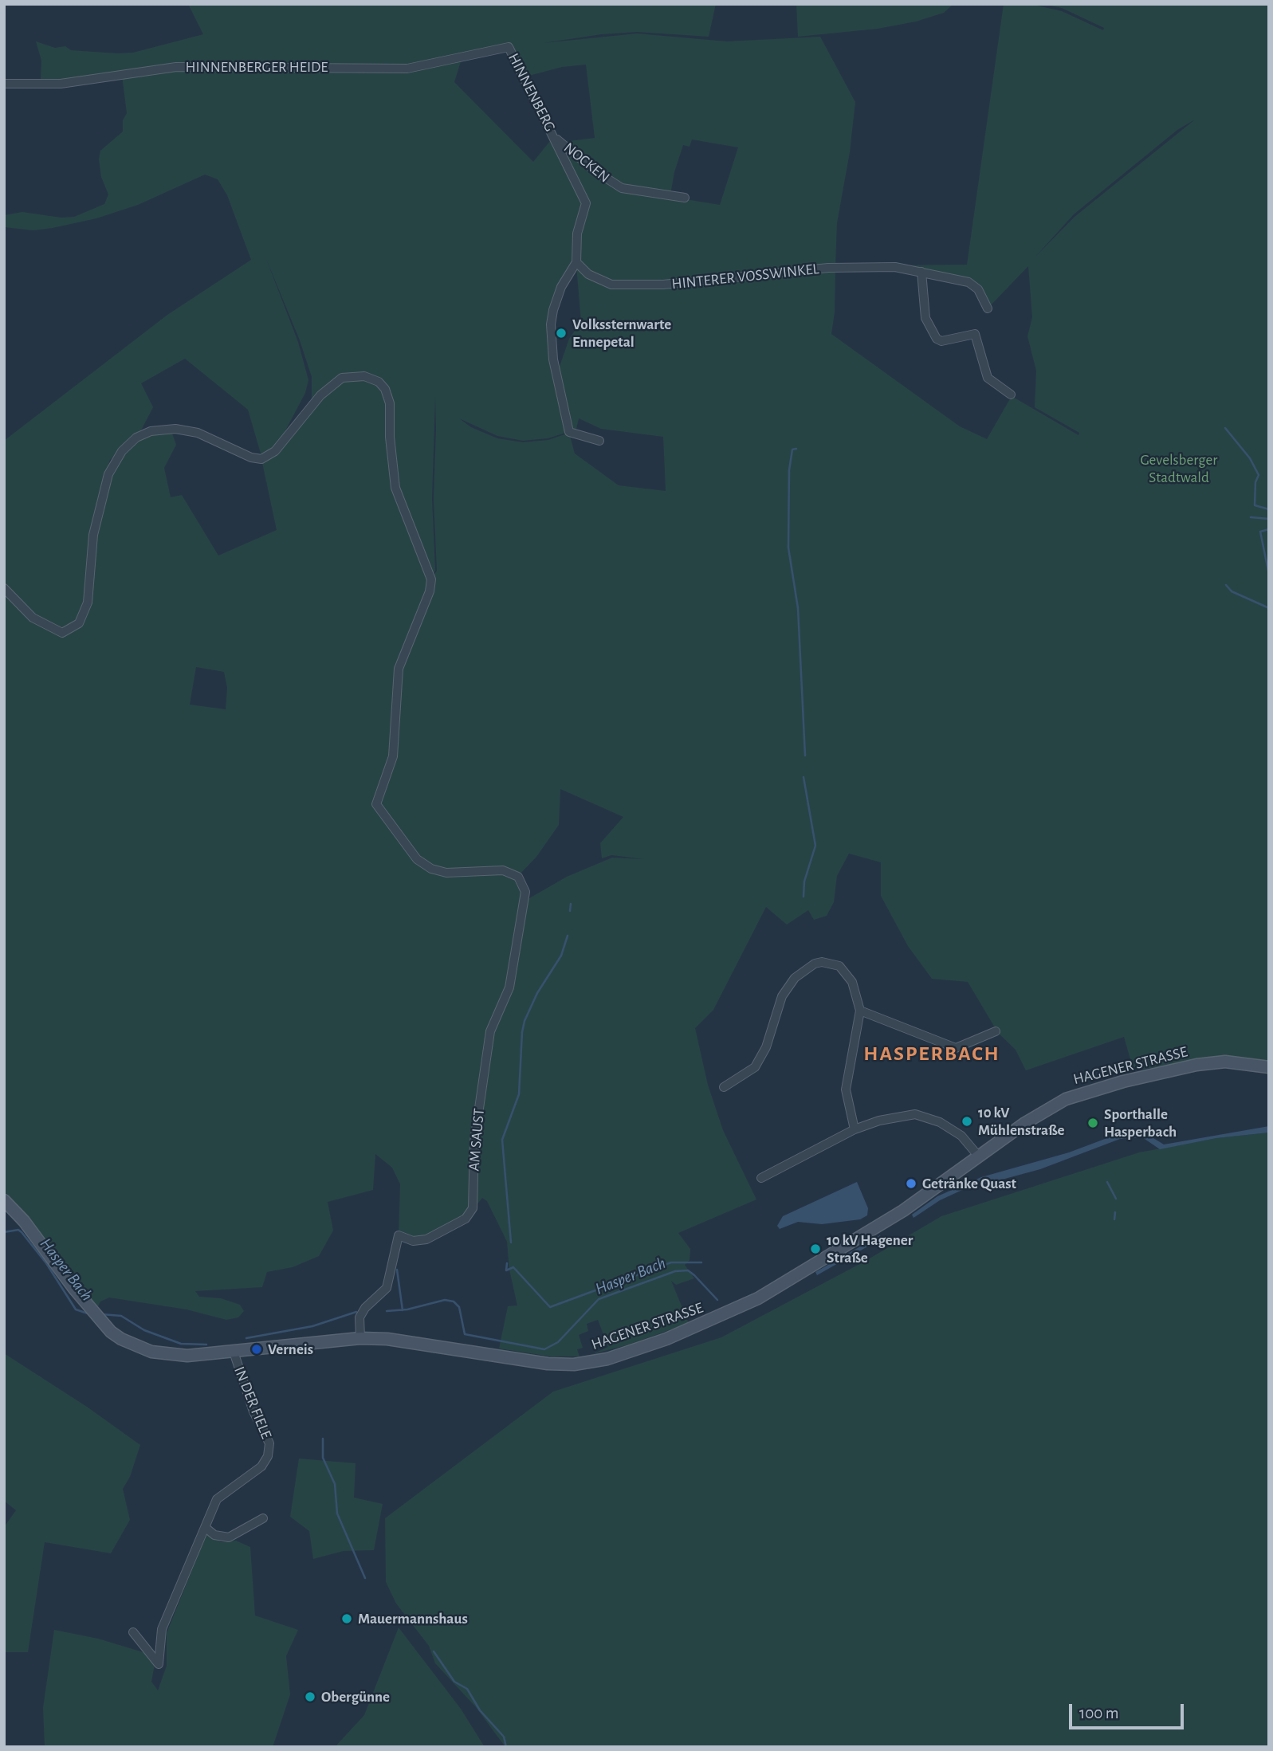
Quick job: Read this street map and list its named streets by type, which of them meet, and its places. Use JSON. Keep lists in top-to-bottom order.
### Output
{
  "streets": {
    "main road": ["HAGENER STRASSE"],
    "street": [
      "HINNENBERGER HEIDE",
      "HINNENBERG",
      "NOCKEN",
      "HINTERER VOSSWINKEL",
      "AM SAUST",
      "IN DER FIELE"
    ]
  },
  "crossings": [
    ["HINNENBERGER HEIDE", "HINNENBERG"],
    ["HINNENBERG", "NOCKEN"],
    ["HINNENBERG", "HINTERER VOSSWINKEL"],
    ["HAGENER STRASSE", "AM SAUST"],
    ["HAGENER STRASSE", "IN DER FIELE"]
  ],
  "districts": ["HASPERBACH"],
  "water": ["Hasper Bach"],
  "parks": ["Gevelsberger Stadtwald"],
  "places": [
    "Volkssternwarte Ennepetal",
    "10 kV Mühlenstraße",
    "Sporthalle Hasperbach",
    "Getränke Quast",
    "10 kV Hagener Straße",
    "Verneis",
    "Mauermannshaus",
    "Obergünne"
  ],
  "scale_bar": "100 m"
}
